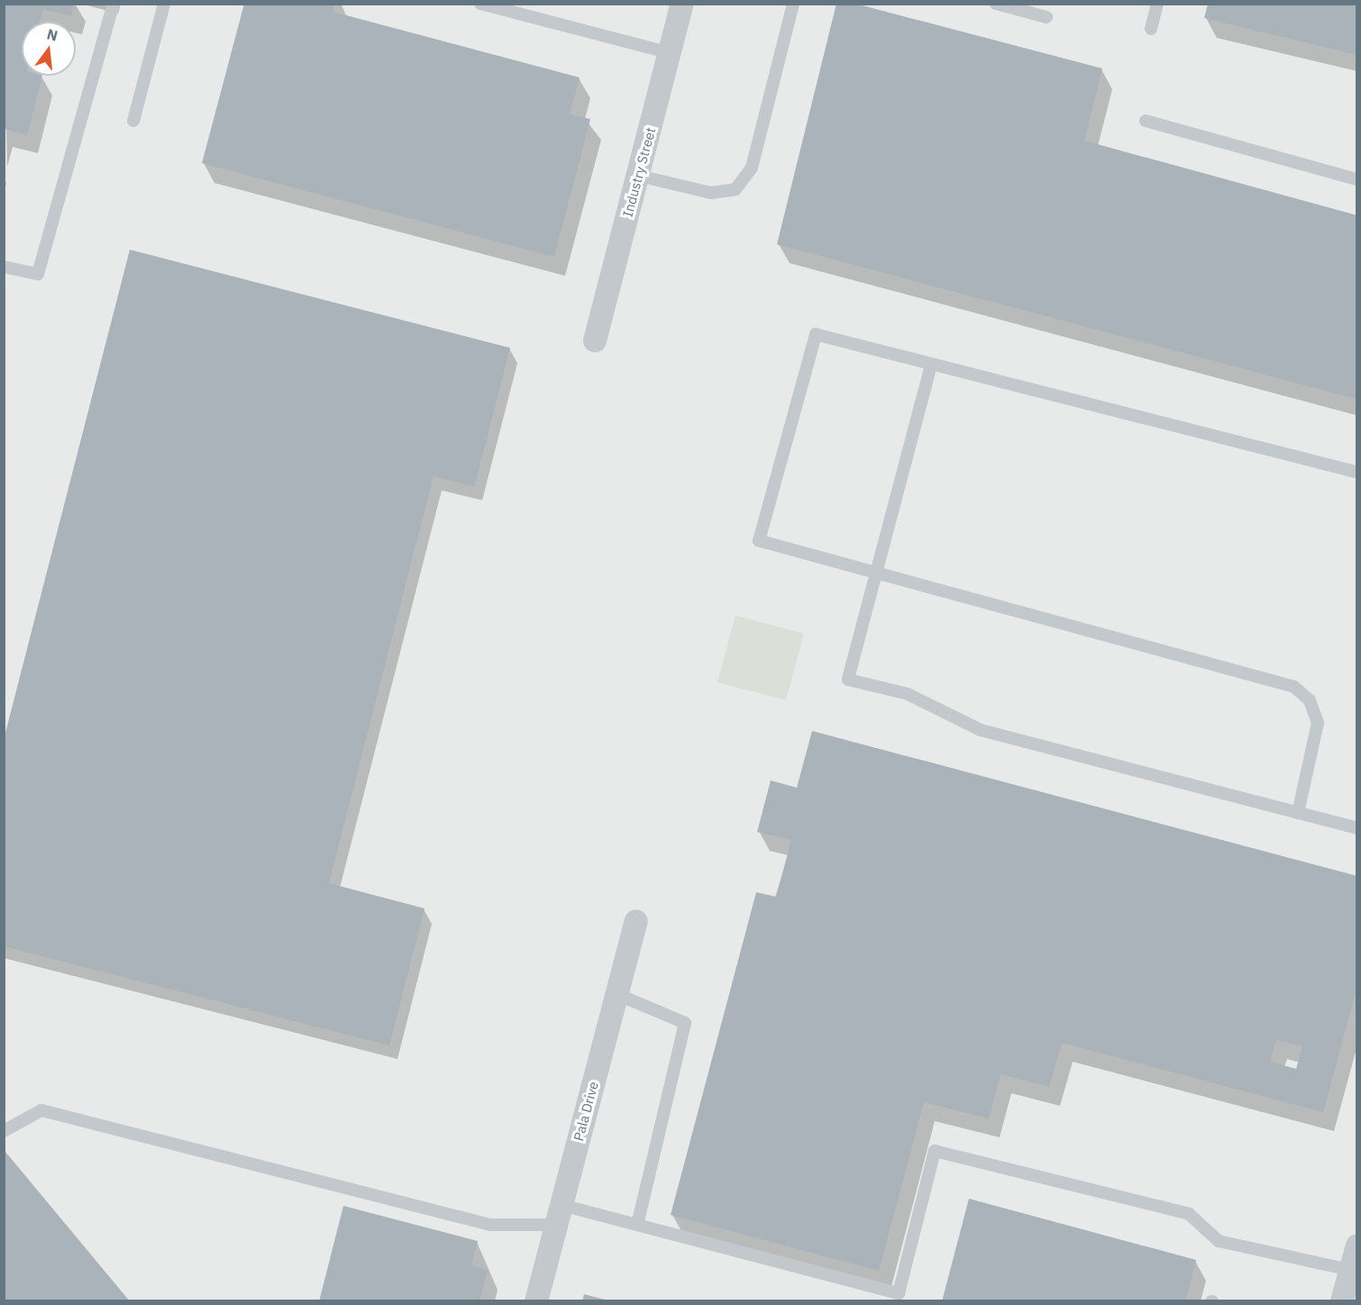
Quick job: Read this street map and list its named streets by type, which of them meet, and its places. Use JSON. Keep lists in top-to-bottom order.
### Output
{
  "streets": {
    "street": ["Industry Street", "Pala Drive"]
  },
  "north": "top"
}
